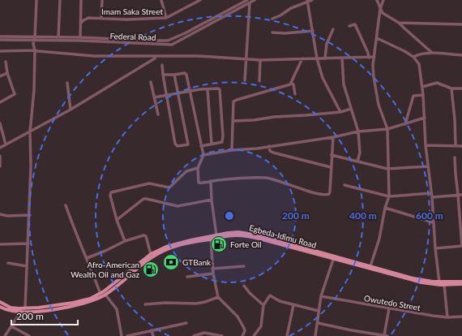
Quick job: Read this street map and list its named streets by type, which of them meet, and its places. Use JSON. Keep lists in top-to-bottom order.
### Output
{
  "streets": {
    "main road": ["Egbeda-Idimu Road"],
    "street": ["Imam Saka Street", "Federal Road", "Owutedo Street"]
  },
  "places": {
    "fuel station": ["Forte Oil", "Afro-American Wealth Oil and Gaz"],
    "bank": ["GTBank"]
  },
  "scale_bar": "200 m",
  "rings": ["200 m", "400 m", "600 m"]
}
